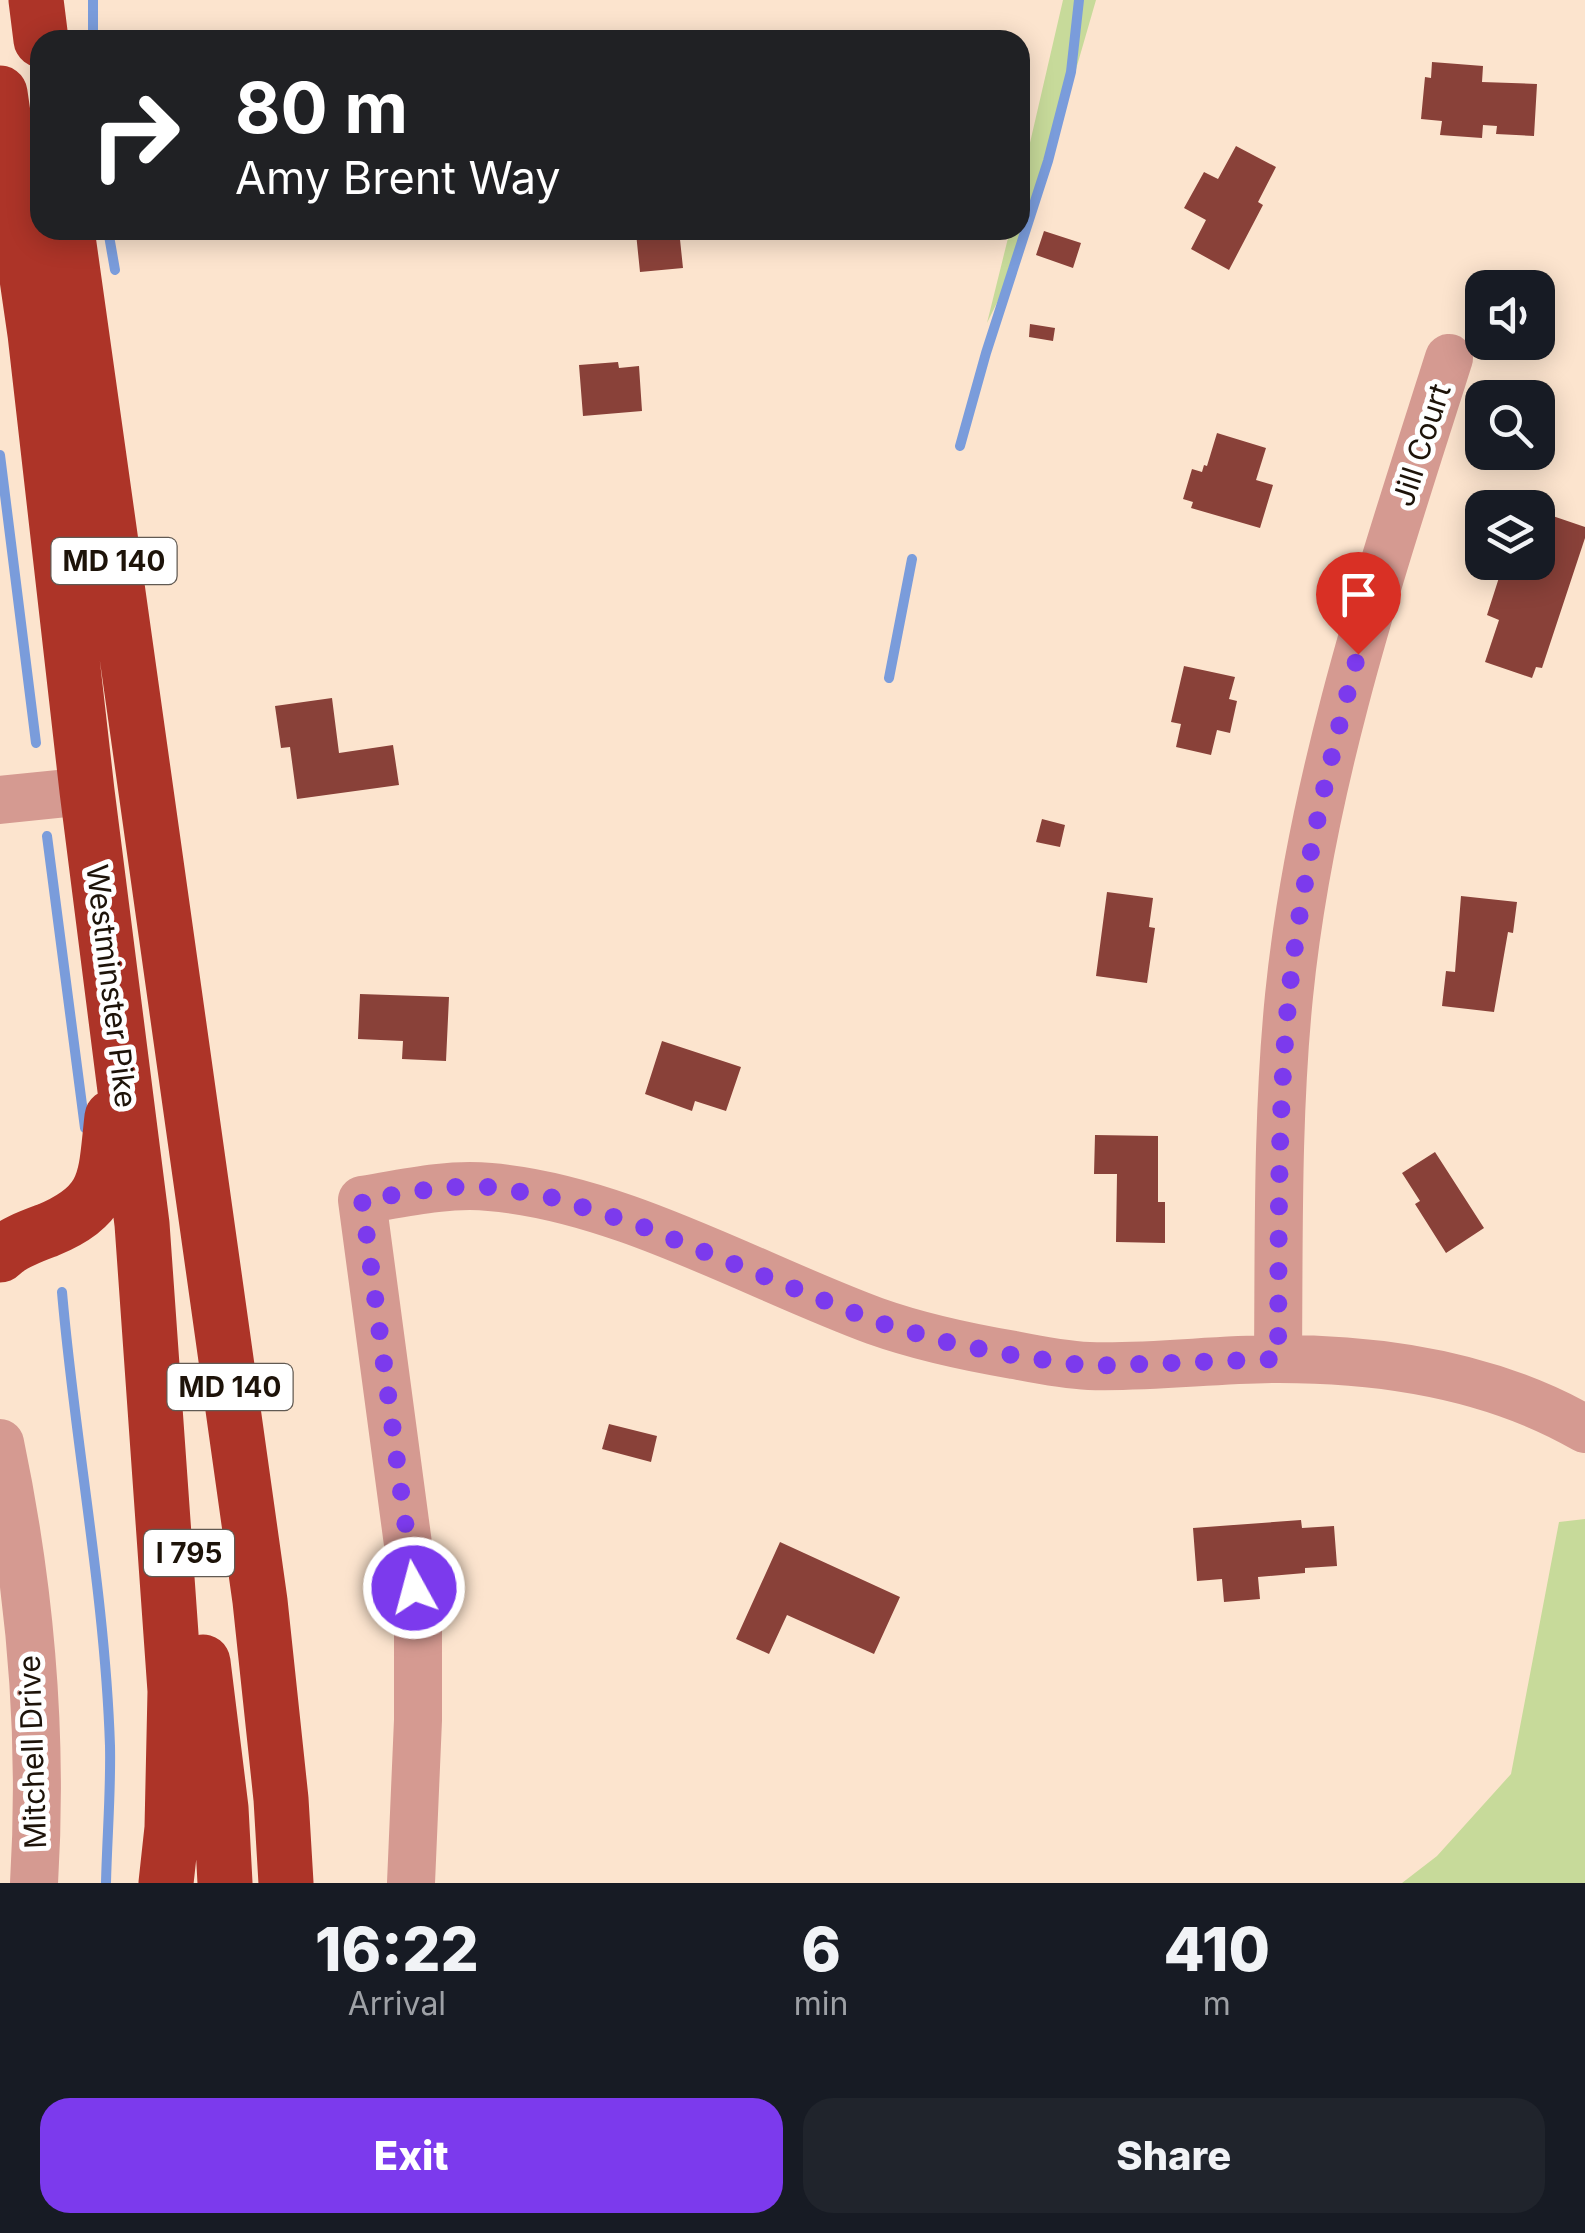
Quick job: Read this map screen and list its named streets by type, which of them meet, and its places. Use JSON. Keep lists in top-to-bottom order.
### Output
{
  "streets": {
    "highway": ["MD 140", "Westminster Pike", "I 795"],
    "street": ["Jill Court", "Mitchell Drive"]
  },
  "crossings": [
    ["Westminster Pike", "I 795"]
  ],
  "page": {
    "turn": ["80 m", "Amy Brent Way"],
    "eta": [
      "16:22",
      "Arrival",
      "6",
      "min",
      "410",
      "m"
    ],
    "buttons": ["Exit", "Share"]
  }
}
